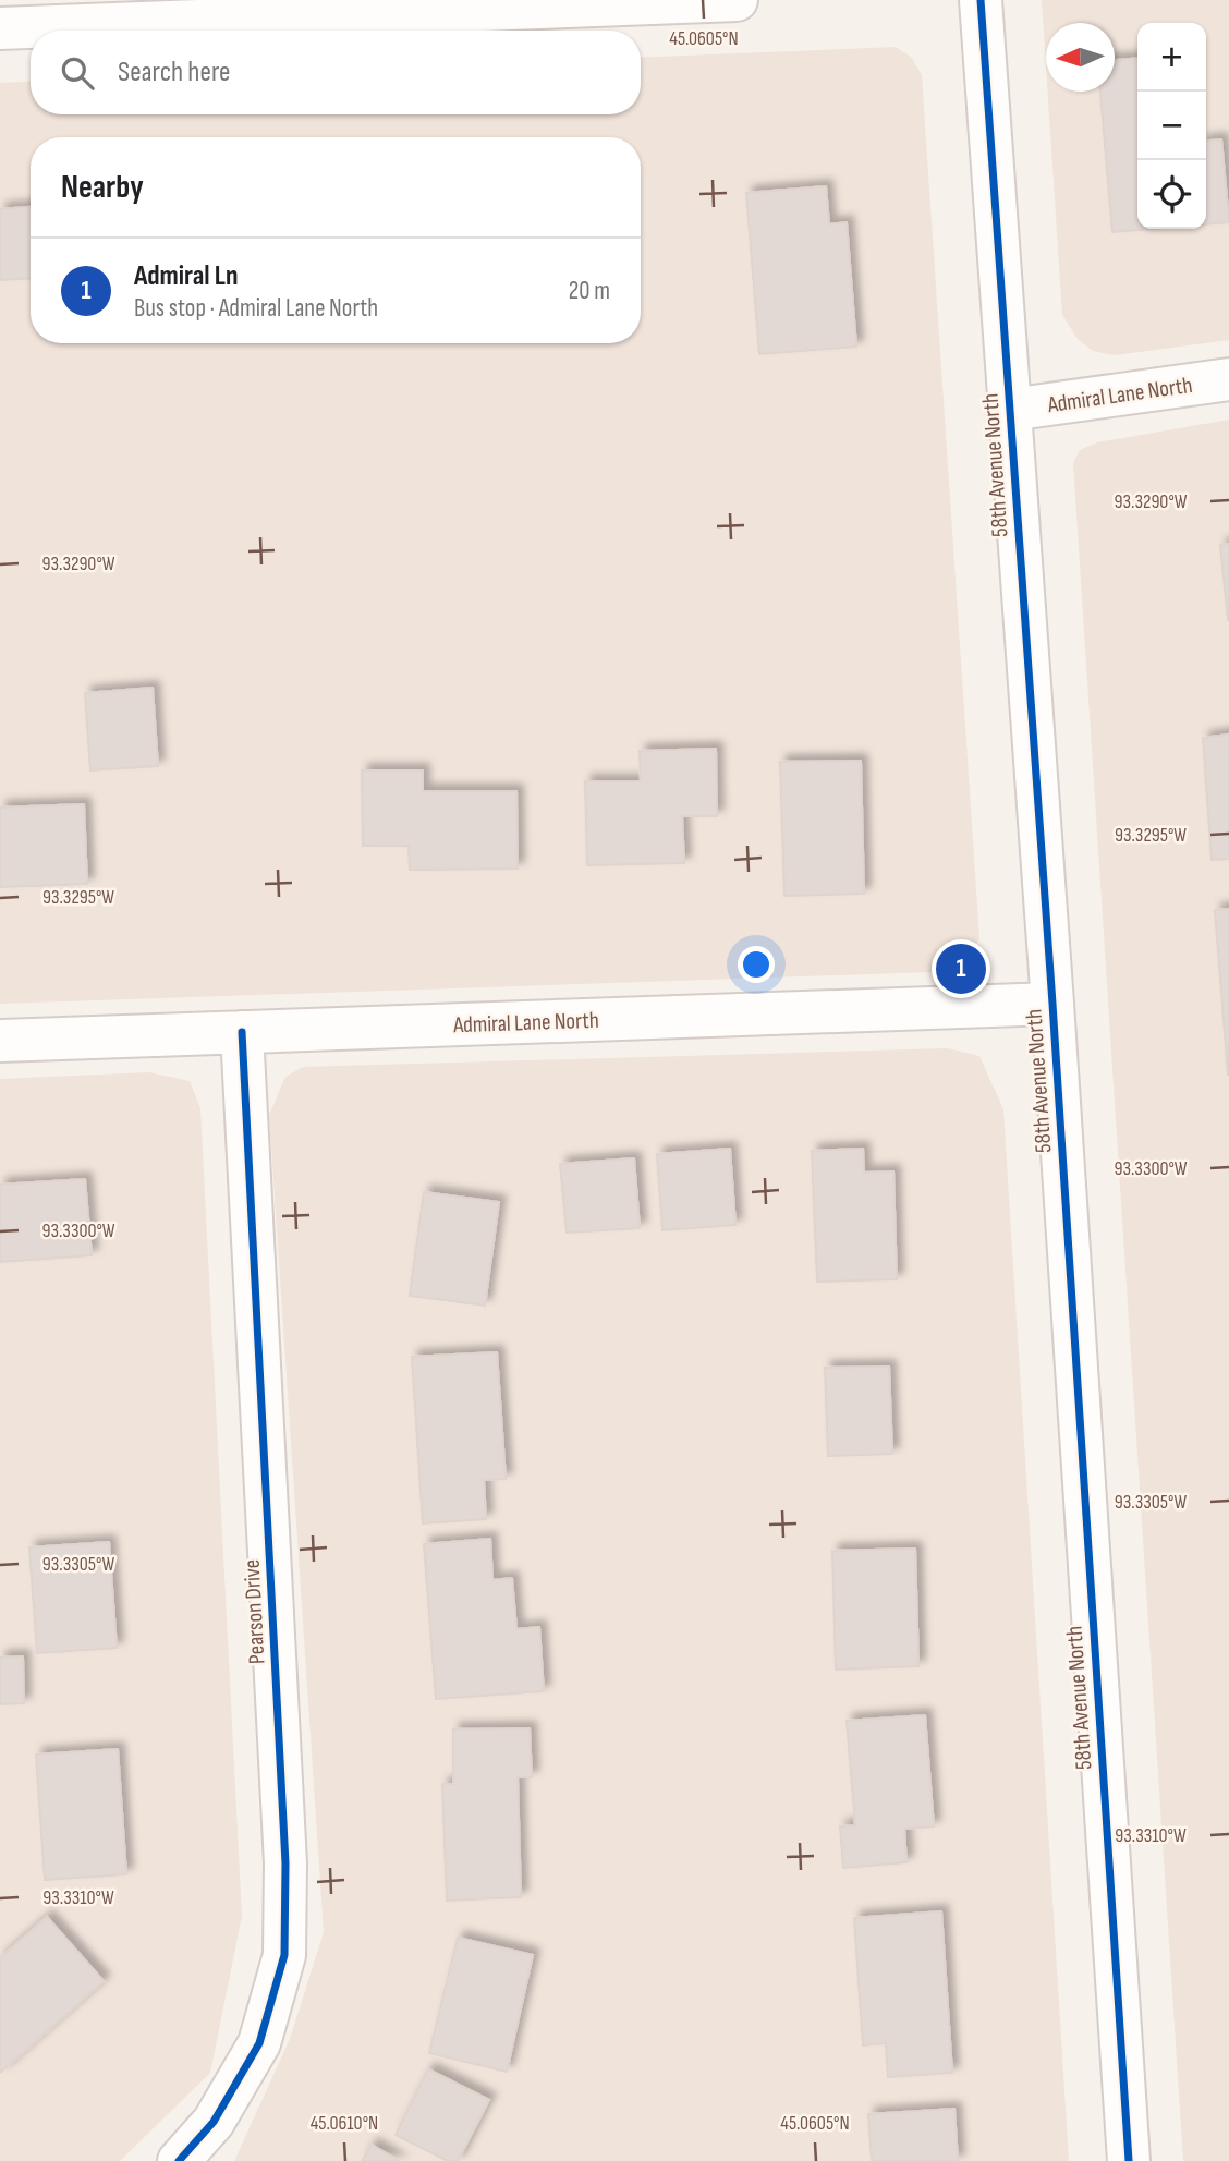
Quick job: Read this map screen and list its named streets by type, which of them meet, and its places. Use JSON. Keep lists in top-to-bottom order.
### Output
{
  "streets": {
    "street": ["Admiral Lane North", "58th Avenue North", "Pearson Drive"]
  },
  "crossings": [
    ["Admiral Lane North", "58th Avenue North"],
    ["Admiral Lane North", "Pearson Drive"]
  ],
  "north": "left",
  "page": {
    "map_buttons": ["+", "−"],
    "search": "Search here",
    "heading": "Nearby",
    "list": [
      {
        "mark": "1",
        "name": "Admiral Ln",
        "note": "Bus stop · Admiral Lane North",
        "value": "20 m"
      }
    ],
    "pins": "1"
  },
  "coordinates": [
    "45.0605°N",
    "93.3290°W",
    "93.3295°W",
    "93.3300°W",
    "93.3305°W",
    "93.3310°W",
    "45.0610°N"
  ]
}
